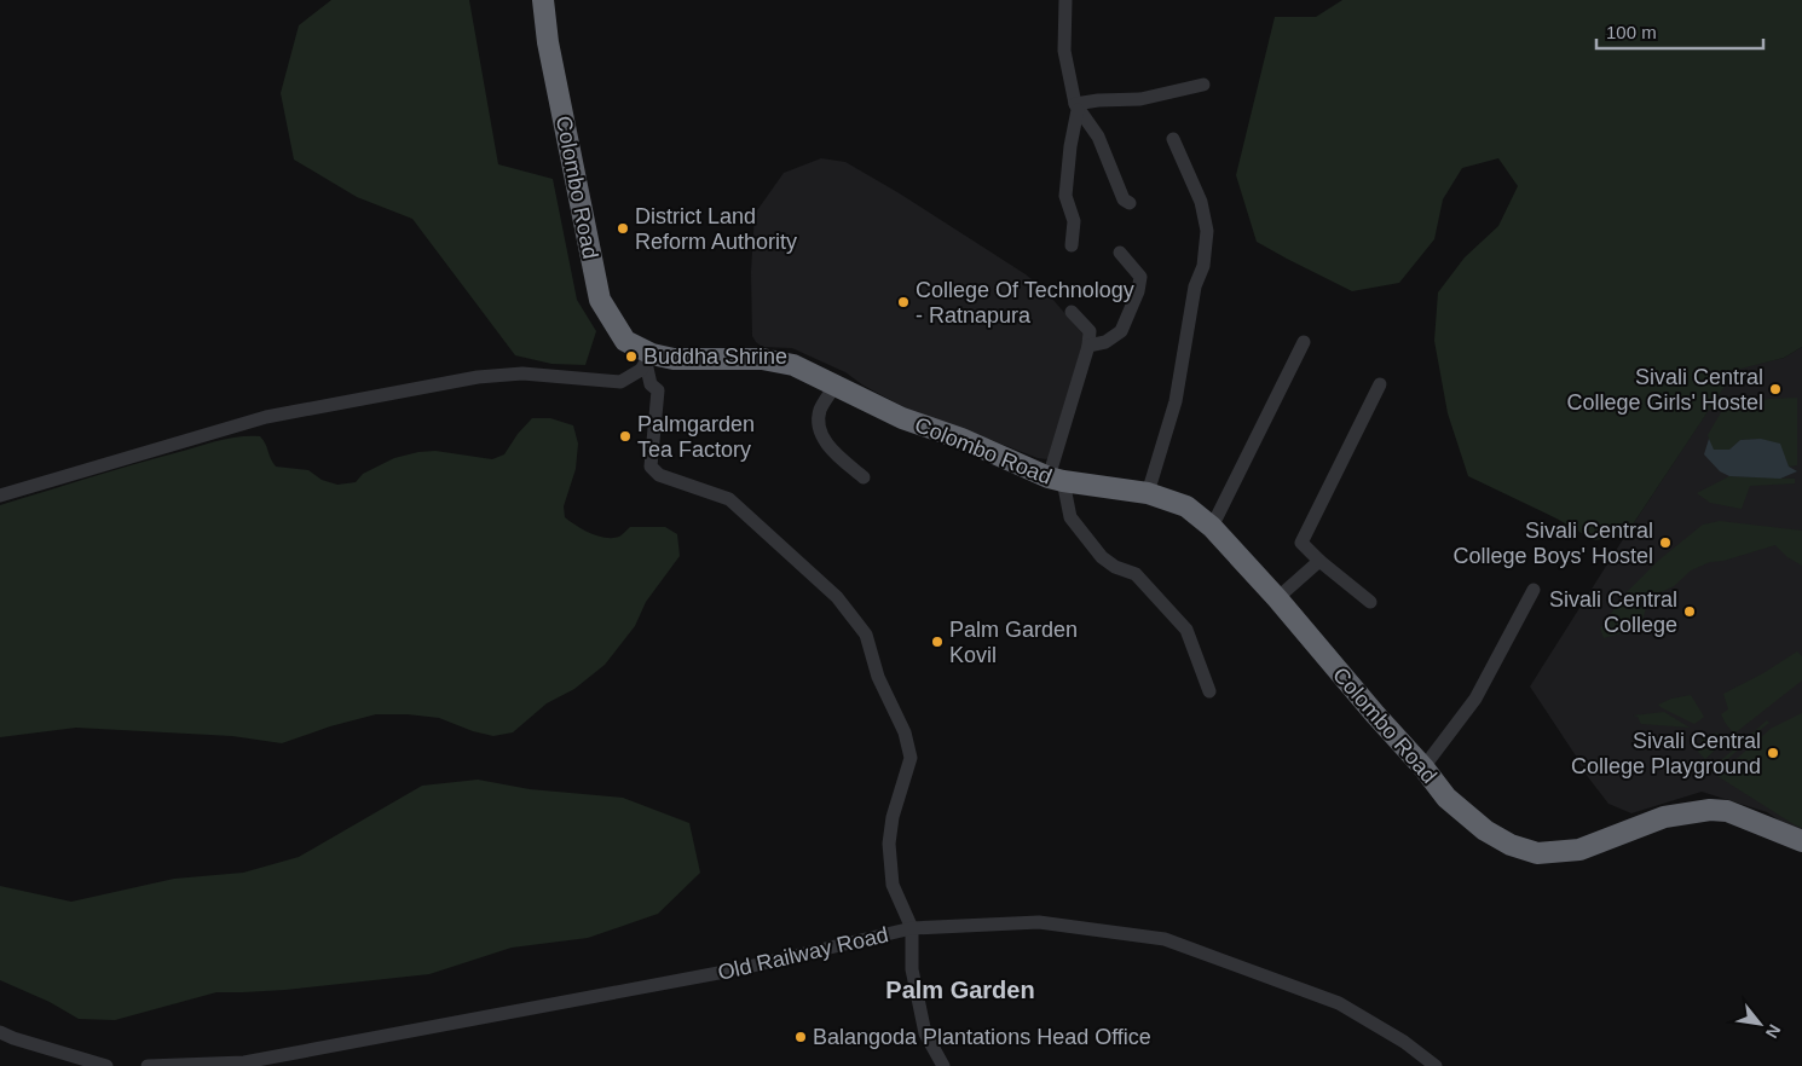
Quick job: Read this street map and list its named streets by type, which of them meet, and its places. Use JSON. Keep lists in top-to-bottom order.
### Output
{
  "streets": {
    "highway": ["Colombo Road"],
    "street": ["Old Railway Road"]
  },
  "districts": ["Palm Garden"],
  "places": [
    "District Land Reform Authority",
    "College Of Technology - Ratnapura",
    "Buddha Shrine",
    "Sivali Central College Girls' Hostel",
    "Palmgarden Tea Factory",
    "Sivali Central College Boys' Hostel",
    "Sivali Central College",
    "Palm Garden Kovil",
    "Sivali Central College Playground",
    "Balangoda Plantations Head Office"
  ],
  "scale_bar": "100 m",
  "north": "bottom right"
}
